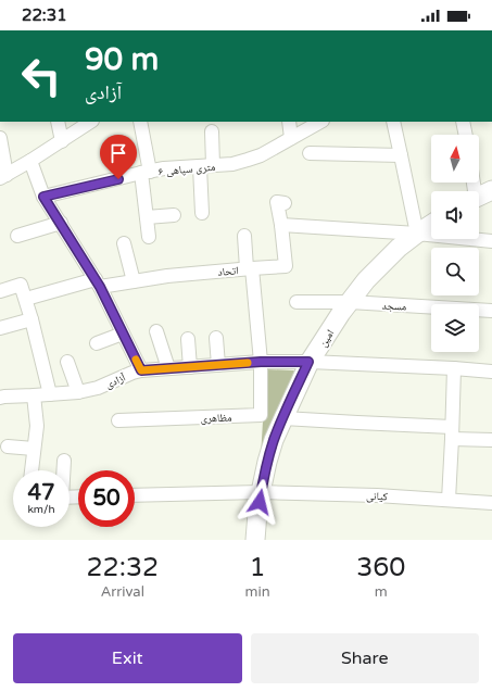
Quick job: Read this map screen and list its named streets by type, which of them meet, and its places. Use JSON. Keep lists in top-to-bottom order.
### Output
{
  "streets": {
    "main road": ["امین"],
    "street": [
      "۶ متری سپاهی",
      "اتحاد",
      "مسجد",
      "آزادی",
      "مظاهری",
      "کیانی"
    ]
  },
  "crossings": [
    ["مسجد", "امین"],
    ["امین", "آزادی"],
    ["امین", "کیانی"],
    ["آزادی", "مظاهری"]
  ],
  "north": "top",
  "page": {
    "status": "22:31",
    "turn": ["90 m", "آزادی"],
    "speed": "47 km/h",
    "limit": "50",
    "eta": [
      "22:32",
      "Arrival",
      "1",
      "min",
      "360",
      "m"
    ],
    "buttons": ["Exit", "Share"]
  }
}
